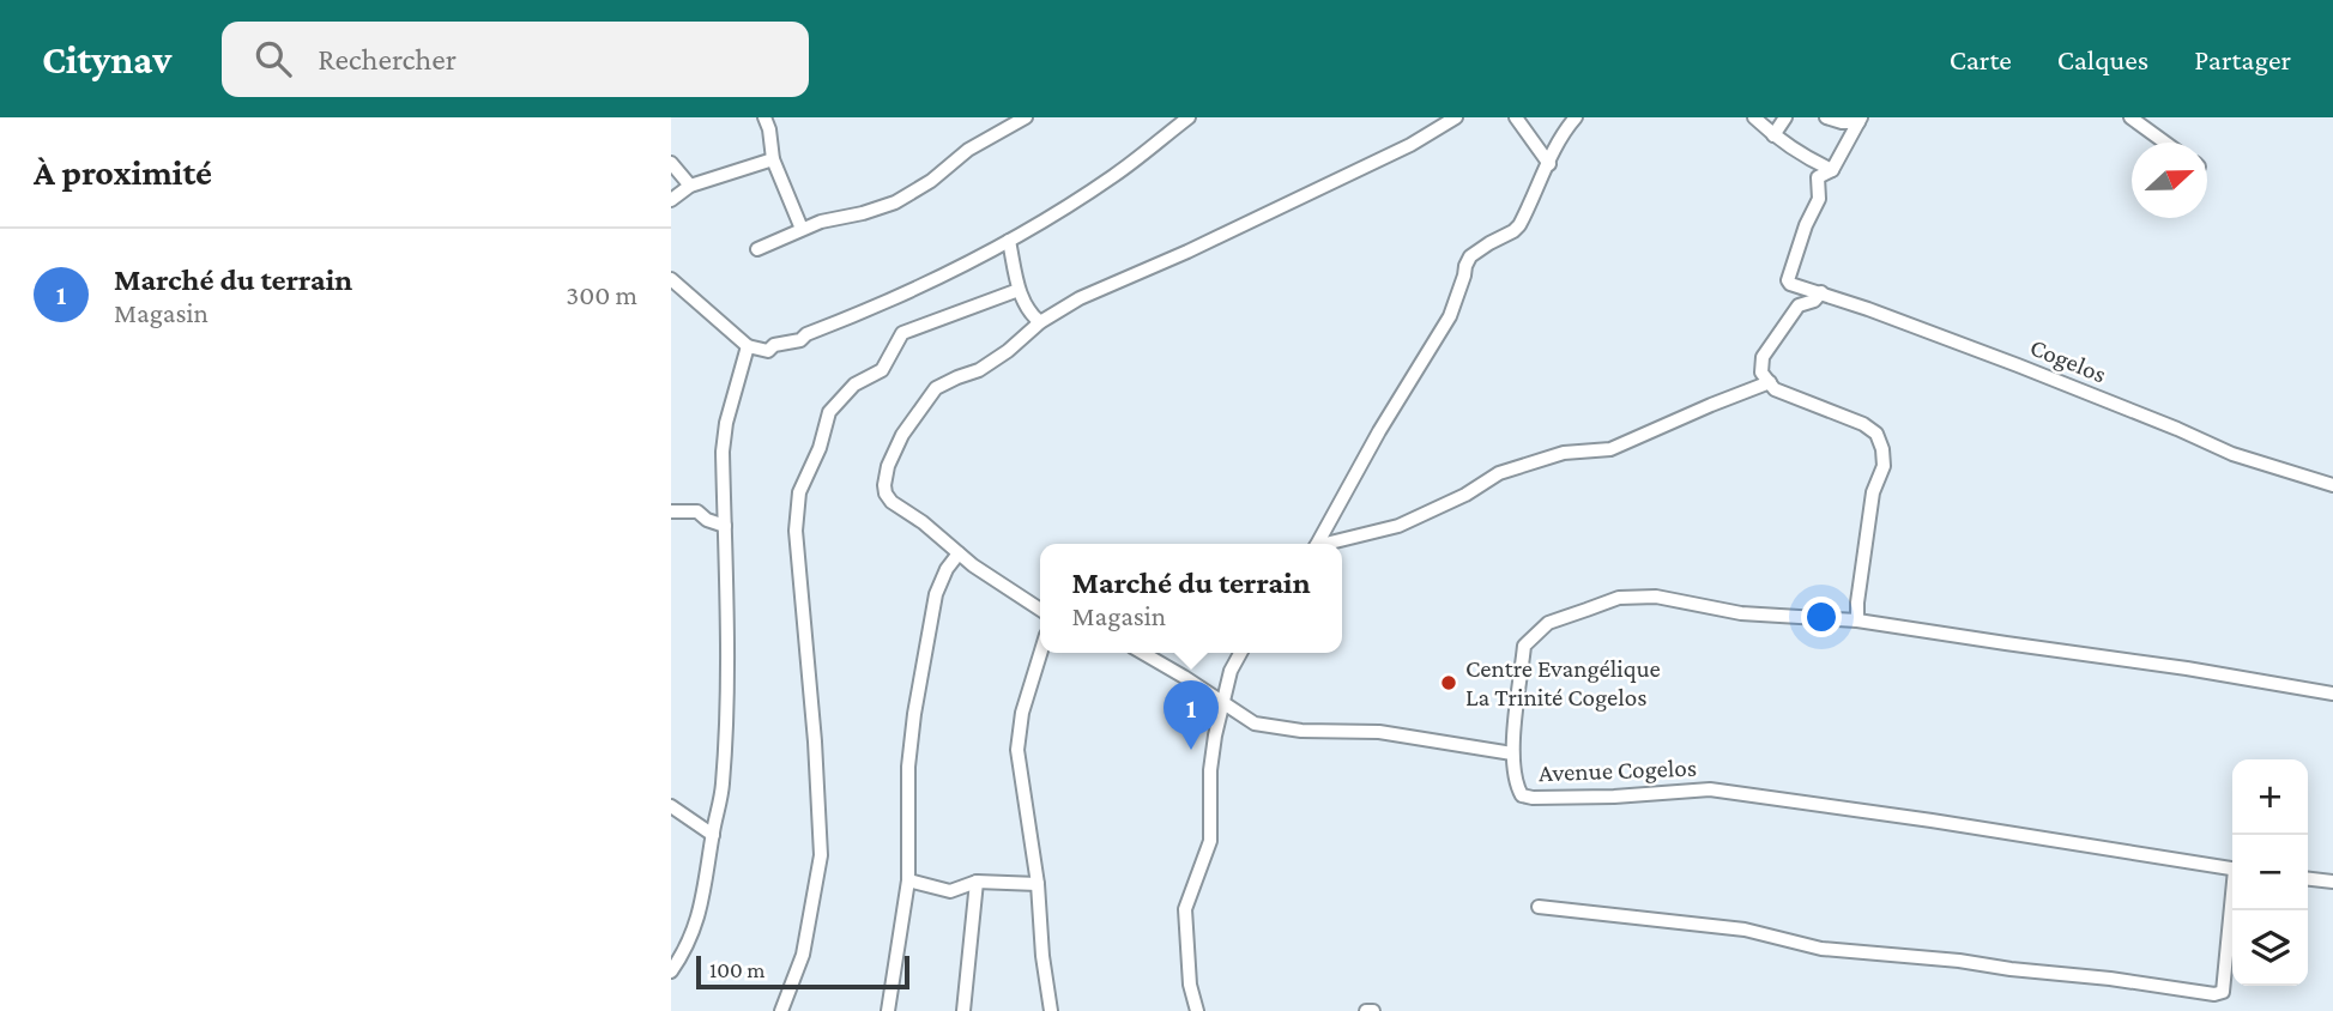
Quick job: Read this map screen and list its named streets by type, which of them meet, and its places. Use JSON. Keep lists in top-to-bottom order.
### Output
{
  "streets": {
    "street": ["Cogelos", "Avenue Cogelos"]
  },
  "places": ["Centre Evangélique La Trinité Cogelos"],
  "scale_bar": "100 m",
  "north": "right",
  "page": {
    "header": "Citynav",
    "search": "Rechercher",
    "nav": ["Carte", "Calques", "Partager"],
    "heading": "À proximité",
    "list": [
      {
        "mark": "1",
        "name": "Marché du terrain",
        "note": "Magasin",
        "value": "300 m"
      }
    ],
    "popup": ["Marché du terrain", "Magasin"],
    "pins": "1",
    "map_buttons": ["+", "−"],
    "scale": "100 m"
  }
}
